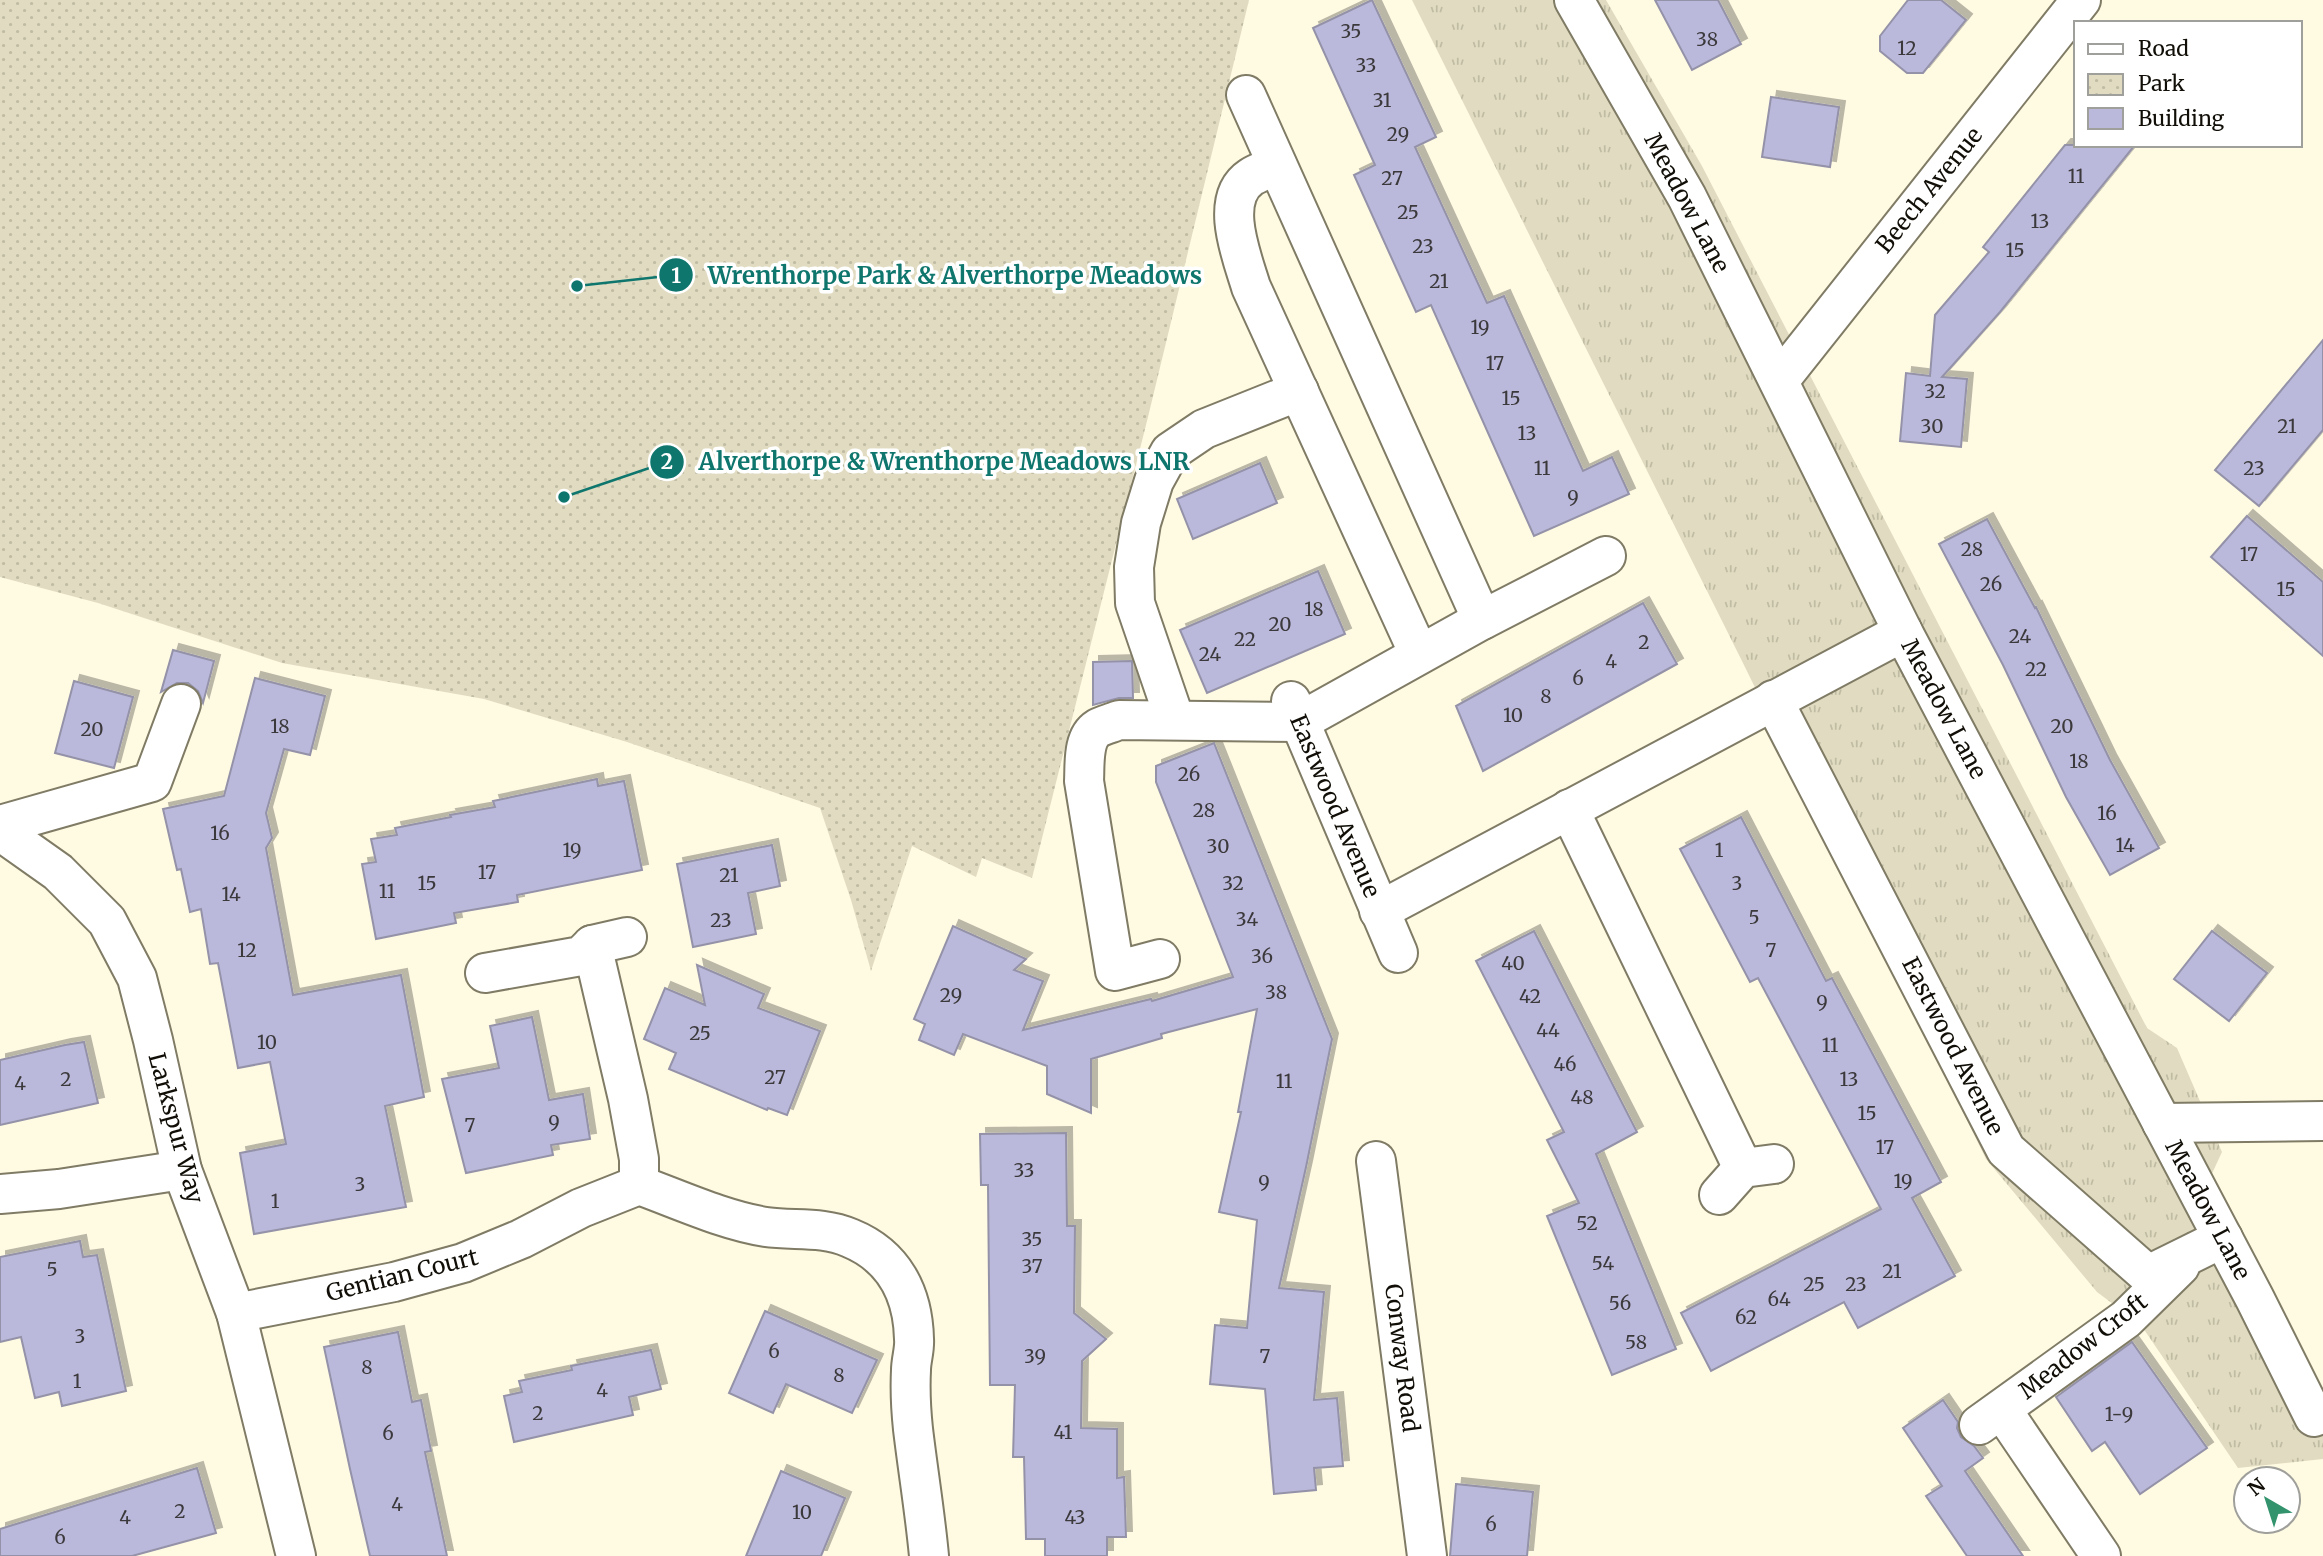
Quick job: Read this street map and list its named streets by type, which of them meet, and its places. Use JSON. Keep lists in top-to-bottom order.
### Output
{
  "streets": {
    "street": [
      "Beech Avenue",
      "Meadow Lane",
      "Eastwood Avenue",
      "Larkspur Way",
      "Gentian Court",
      "Meadow Croft",
      "Conway Road"
    ]
  },
  "crossings": [
    ["Beech Avenue", "Meadow Lane"],
    ["Meadow Lane", "Eastwood Avenue"],
    ["Meadow Lane", "Meadow Croft"],
    ["Eastwood Avenue", "Meadow Croft"],
    ["Larkspur Way", "Gentian Court"]
  ],
  "places": ["Wrenthorpe Park & Alverthorpe Meadows", "Alverthorpe & Wrenthorpe Meadows LNR"],
  "house_numbers": [
    "35",
    "38",
    "12",
    "33",
    "31",
    "29",
    "11",
    "27",
    "25",
    "13",
    "23",
    "15",
    "21",
    "19",
    "17",
    "32",
    "15",
    "30",
    "21",
    "13",
    "11",
    "23",
    "9",
    "28",
    "17",
    "26",
    "15",
    "18",
    "20",
    "24",
    "22",
    "2",
    "24",
    "4",
    "22",
    "6",
    "8",
    "10",
    "18",
    "20",
    "20",
    "18",
    "26",
    "28",
    "16",
    "16",
    "14",
    "30",
    "19",
    "1",
    "17",
    "21",
    "15",
    "32",
    "3",
    "11",
    "14",
    "5",
    "34",
    "23",
    "12",
    "7",
    "36",
    "40",
    "38",
    "29",
    "42",
    "9",
    "44",
    "25",
    "10",
    "11",
    "46",
    "27",
    "2",
    "13",
    "11",
    "4",
    "48",
    "15",
    "9",
    "7",
    "17",
    "33",
    "19",
    "9",
    "3",
    "1",
    "52",
    "35",
    "54",
    "37",
    "5",
    "21",
    "25",
    "23",
    "64",
    "56",
    "62",
    "3",
    "58",
    "6",
    "39",
    "7",
    "8",
    "8",
    "1",
    "4",
    "2",
    "1-9",
    "41",
    "6",
    "4",
    "2",
    "10",
    "4",
    "43",
    "6",
    "6"
  ],
  "legend": ["Road", "Park", "Building"],
  "north": "top left"
}
